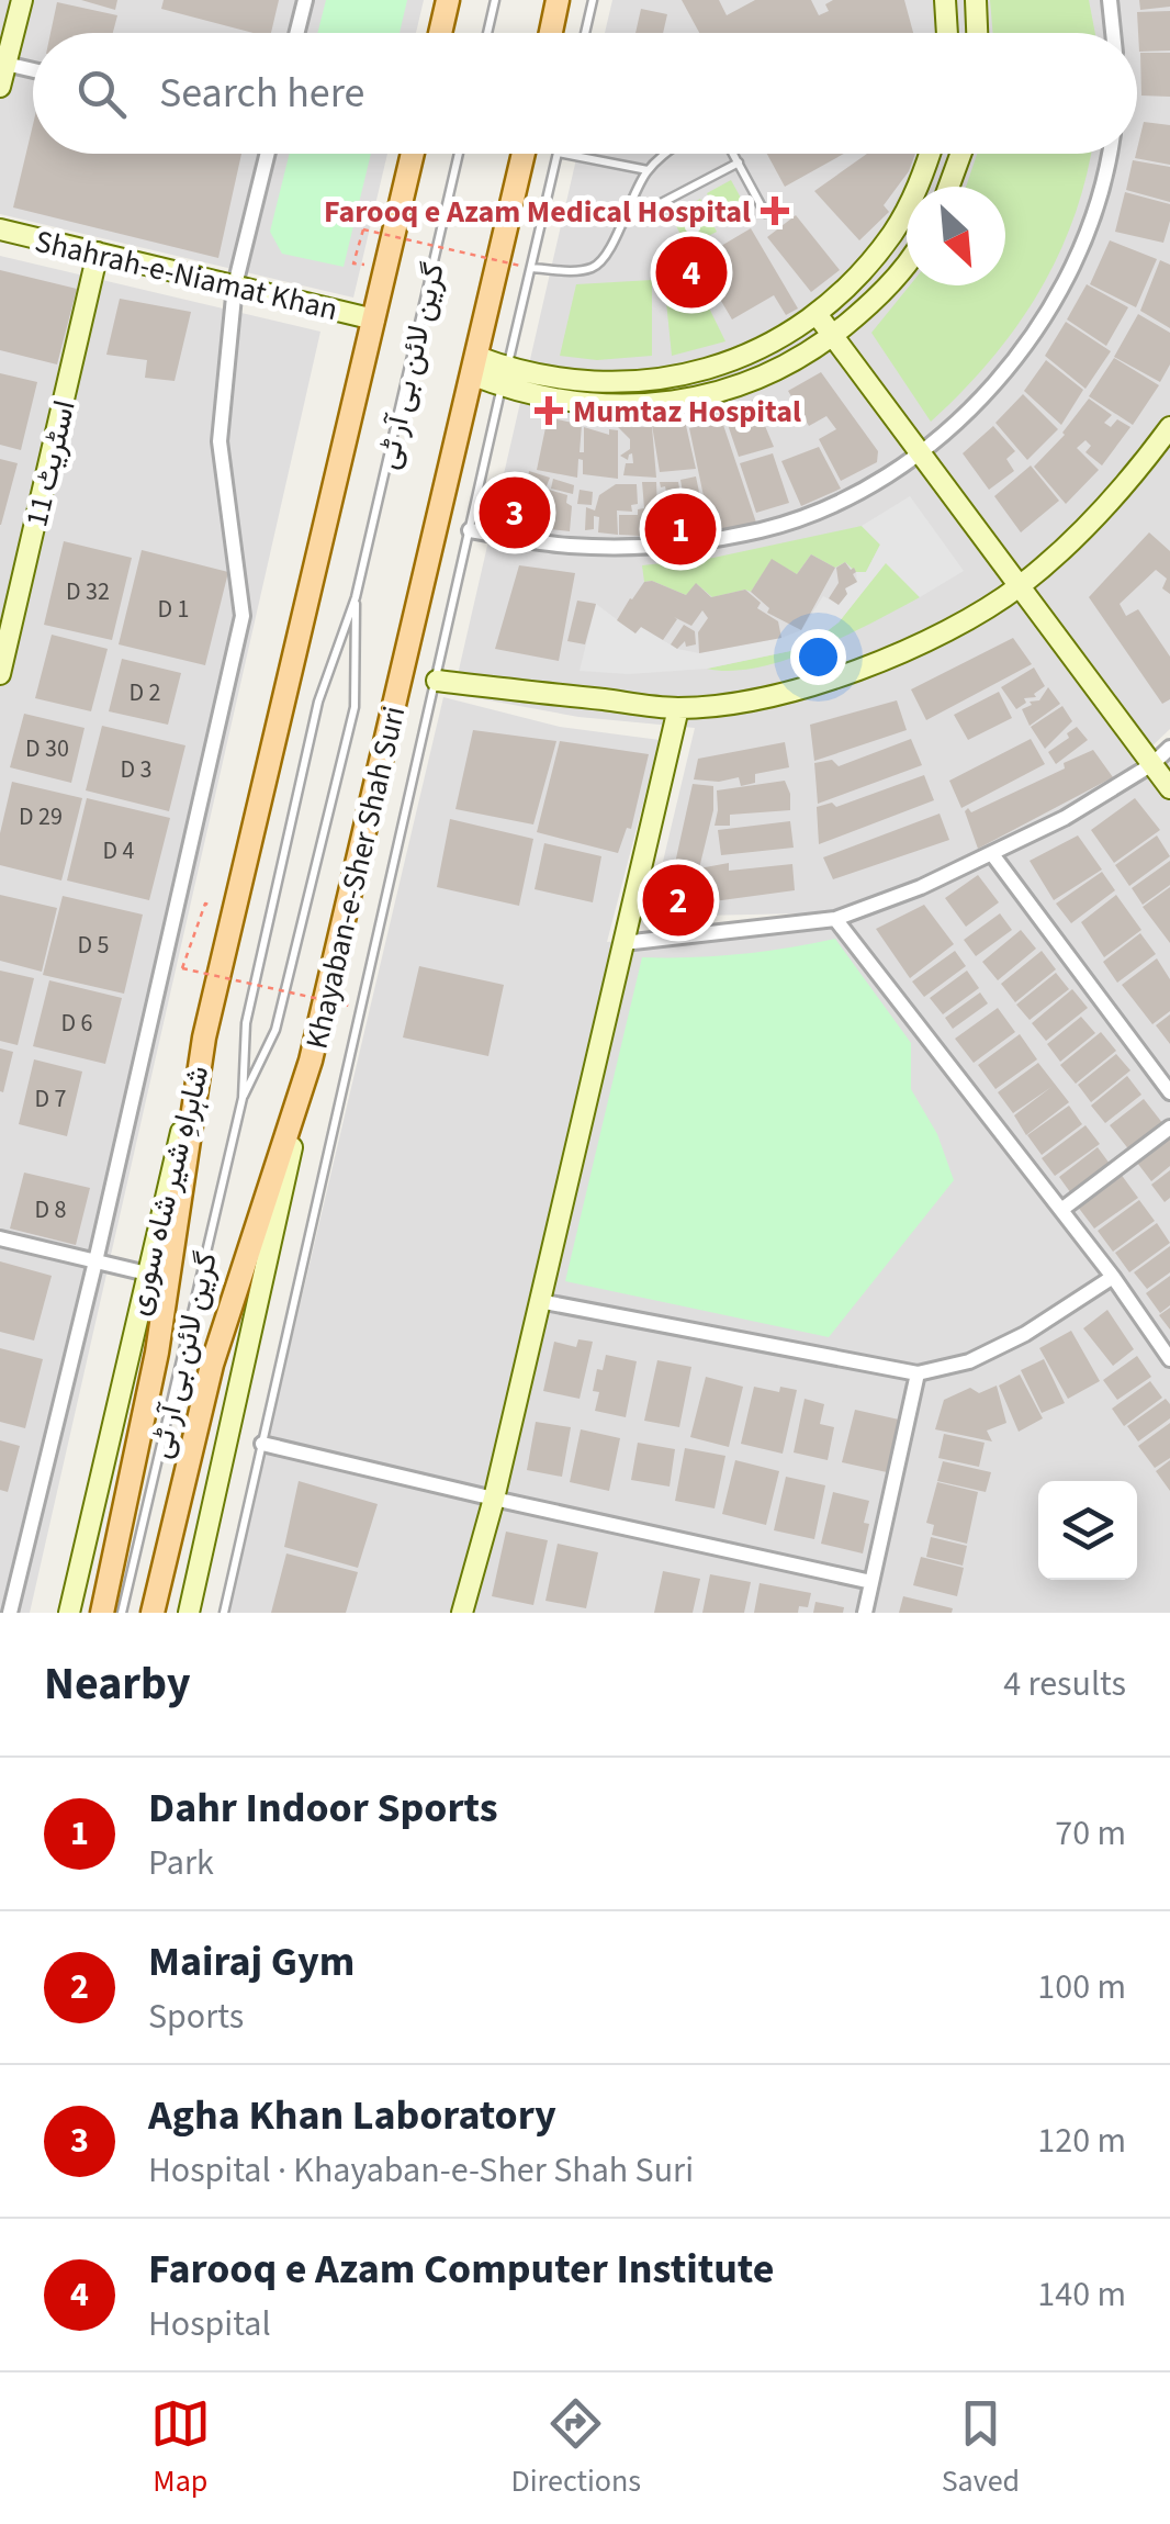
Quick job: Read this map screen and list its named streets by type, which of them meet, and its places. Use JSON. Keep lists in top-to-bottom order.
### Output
{
  "streets": {
    "main road": ["Khayaban-e-Sher Shah Suri", "شاہراہِ شیر شاہ سوری"],
    "street": ["Shahrah-e-Niamat Khan", "اسٹریٹ 11"],
    "lane": ["گرین لائن بی آر ٹی"]
  },
  "crossings": [
    ["Shahrah-e-Niamat Khan", "اسٹریٹ 11"]
  ],
  "places": {
    "health": ["Farooq e Azam Medical Hospital", "Mumtaz Hospital"]
  },
  "house_numbers": [
    "D 32",
    "D 1",
    "D 2",
    "D 30",
    "D 3",
    "D 29",
    "D 4",
    "D 5",
    "D 6",
    "D 7",
    "D 8"
  ],
  "north": "bottom right",
  "page": {
    "search": "Search here",
    "pins": [
      "4",
      "3",
      "1",
      "2"
    ],
    "heading": ["Nearby", "4 results"],
    "list": [
      {
        "mark": "1",
        "name": "Dahr Indoor Sports",
        "note": "Park",
        "value": "70 m"
      },
      {
        "mark": "2",
        "name": "Mairaj Gym",
        "note": "Sports",
        "value": "100 m"
      },
      {
        "mark": "3",
        "name": "Agha Khan Laboratory",
        "note": "Hospital · Khayaban-e-Sher Shah Suri",
        "value": "120 m"
      },
      {
        "mark": "4",
        "name": "Farooq e Azam Computer Institute",
        "note": "Hospital",
        "value": "140 m"
      }
    ],
    "nav": ["Map", "Directions", "Saved"]
  }
}
